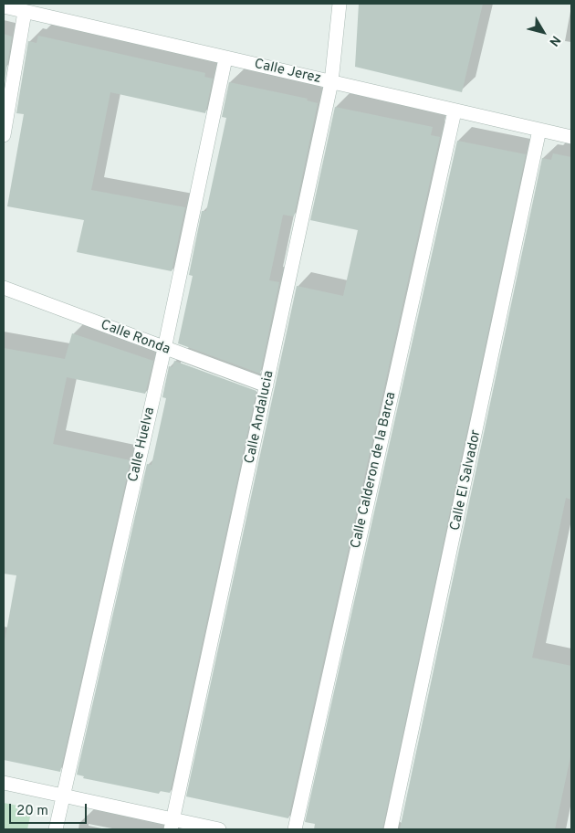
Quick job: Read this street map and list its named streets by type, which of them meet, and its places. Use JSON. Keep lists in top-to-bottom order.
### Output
{
  "streets": {
    "street": [
      "Calle Jerez",
      "Calle Ronda",
      "Calle Andalucia",
      "Calle Huelva",
      "Calle Calderon de la Barca",
      "Calle El Salvador"
    ]
  },
  "crossings": [
    ["Calle Jerez", "Calle Andalucia"],
    ["Calle Jerez", "Calle Huelva"],
    ["Calle Jerez", "Calle Calderon de la Barca"],
    ["Calle Jerez", "Calle El Salvador"],
    ["Calle Ronda", "Calle Andalucia"],
    ["Calle Ronda", "Calle Huelva"]
  ],
  "scale_bar": "20 m",
  "north": "bottom right"
}
